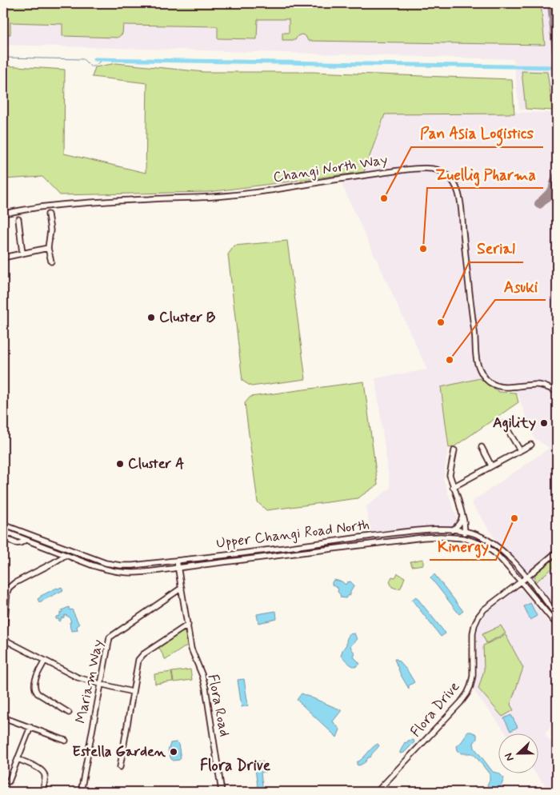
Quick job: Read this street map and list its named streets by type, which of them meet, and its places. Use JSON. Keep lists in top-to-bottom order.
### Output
{
  "streets": {
    "street": [
      "Changi North Way",
      "Upper Changi Road North",
      "Mariam Way",
      "Flora Road",
      "Flora Drive"
    ]
  },
  "crossings": [
    ["Upper Changi Road North", "Flora Drive"]
  ],
  "districts": ["Flora Drive"],
  "places": [
    "Pan Asia Logistics",
    "Zuellig Pharma",
    "Cluster B",
    "Serial",
    "Asuki",
    "Agility",
    "Cluster A",
    "Kinergy",
    "Estella Garden"
  ],
  "north": "left"
}
